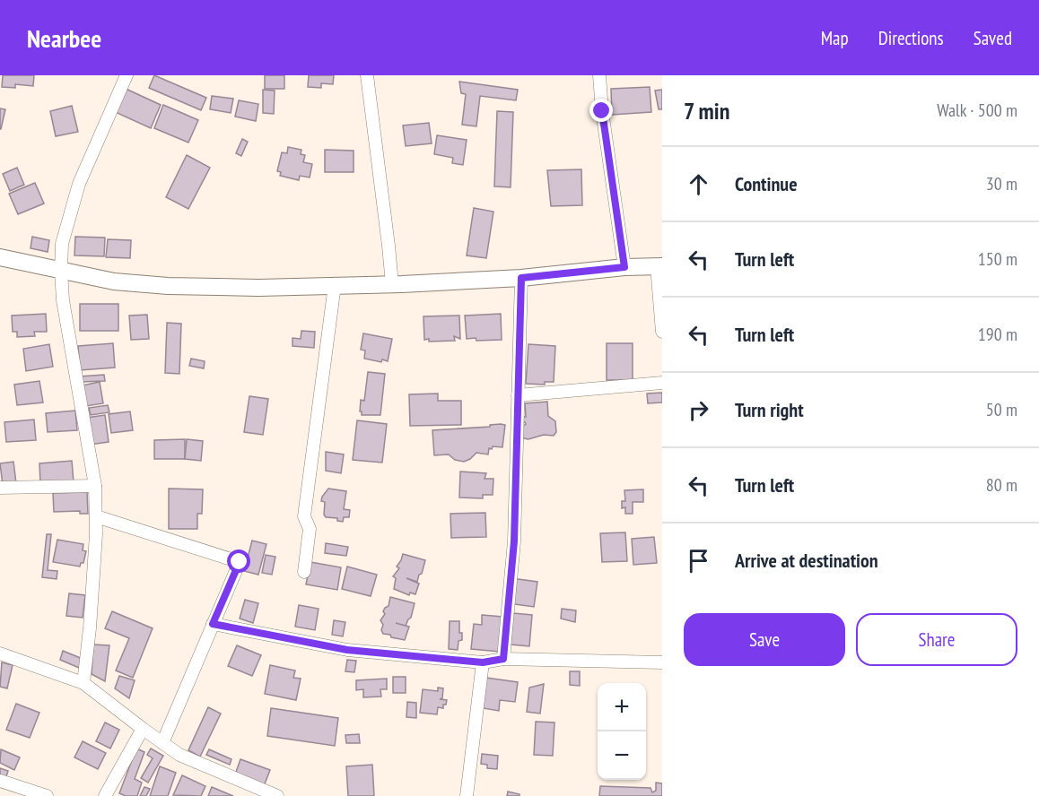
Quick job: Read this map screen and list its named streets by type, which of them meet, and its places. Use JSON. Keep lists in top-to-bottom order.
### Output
{
  "page": {
    "header": "Nearbee",
    "nav": ["Map", "Directions", "Saved"],
    "heading": ["7 min", "Walk · 500 m"],
    "list": [
      ["Continue", "30 m"],
      ["Turn left", "150 m"],
      ["Turn left", "190 m"],
      ["Turn right", "50 m"],
      ["Turn left", "80 m"],
      "Arrive at destination"
    ],
    "buttons": ["Save", "Share"],
    "map_buttons": ["+", "−"]
  }
}
